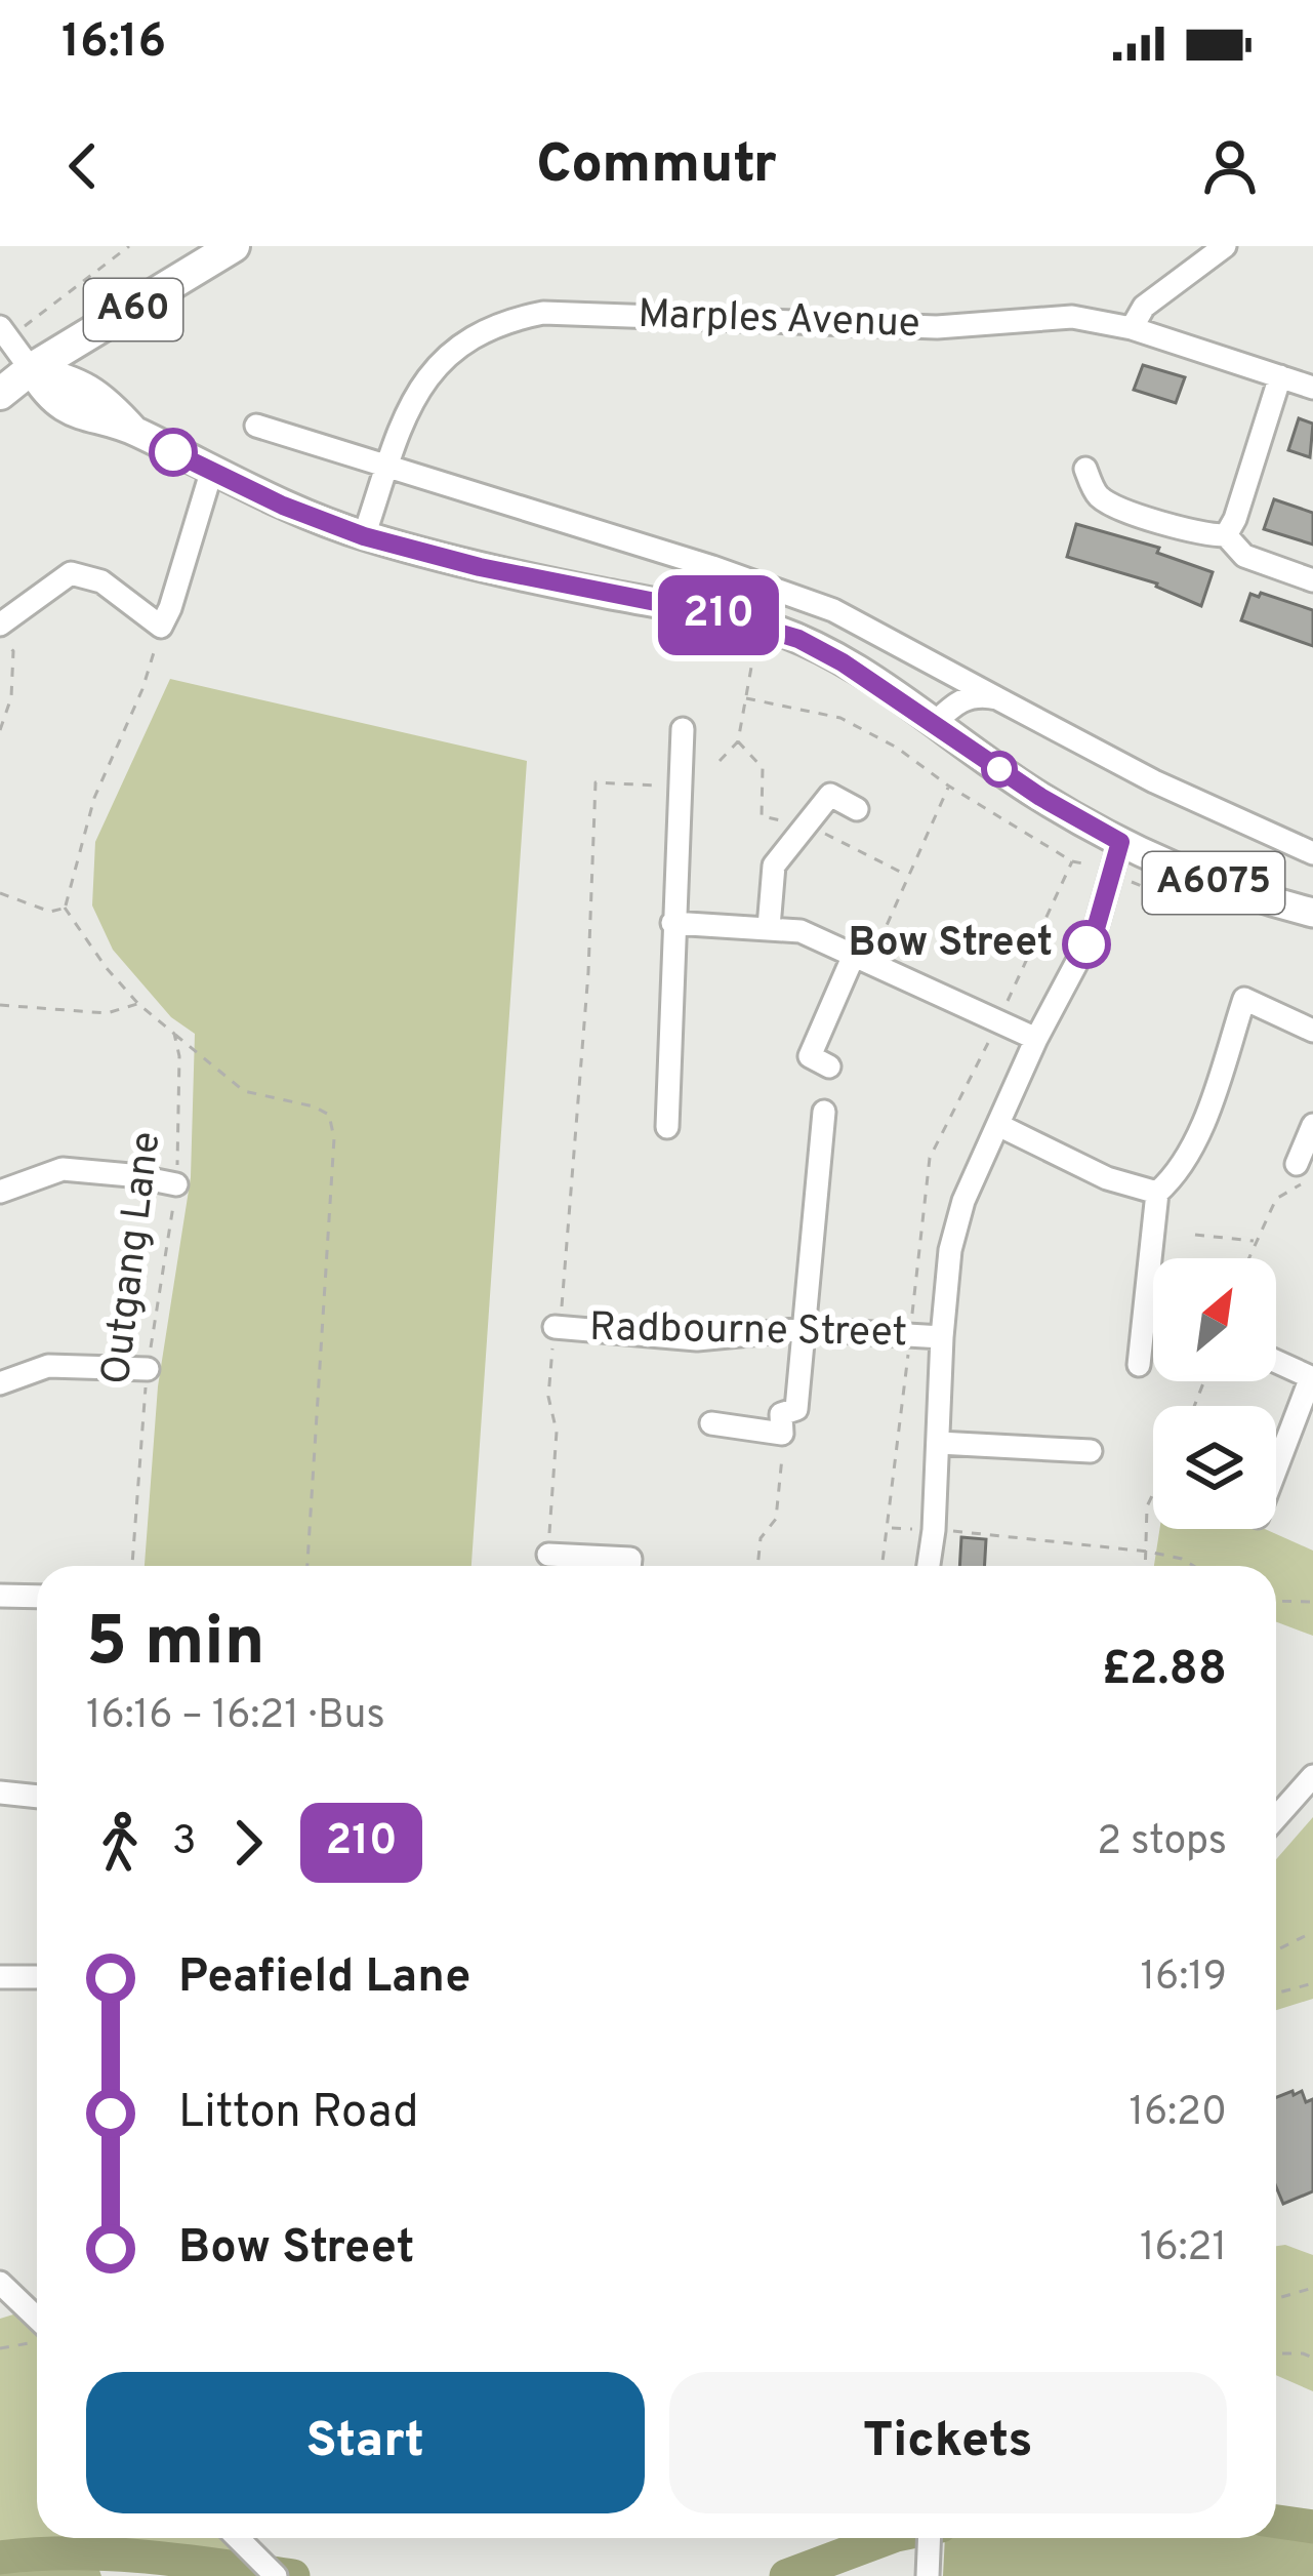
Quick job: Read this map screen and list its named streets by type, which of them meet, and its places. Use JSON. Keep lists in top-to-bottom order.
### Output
{
  "streets": {
    "highway": ["A60"],
    "main road": ["A6075"],
    "street": ["Marples Avenue", "Radbourne Street"],
    "path": ["Outgang Lane"]
  },
  "crossings": [
    ["A60", "A6075"],
    ["Marples Avenue", "A6075"]
  ],
  "places": ["Bow Street"],
  "lines": ["bus line 210"],
  "north": "top right",
  "page": {
    "status": "16:16",
    "header": "Commutr",
    "on_map": "210",
    "heading": ["5 min", "16:16 – 16:21 · Bus", "£2.88"],
    "legs": ["3", "210", "2 stops"],
    "list": [
      {
        "name": "Peafield Lane",
        "value": "16:19"
      },
      {
        "name": "Litton Road",
        "value": "16:20"
      },
      {
        "name": "Bow Street",
        "value": "16:21"
      }
    ],
    "buttons": ["Start", "Tickets"]
  }
}
